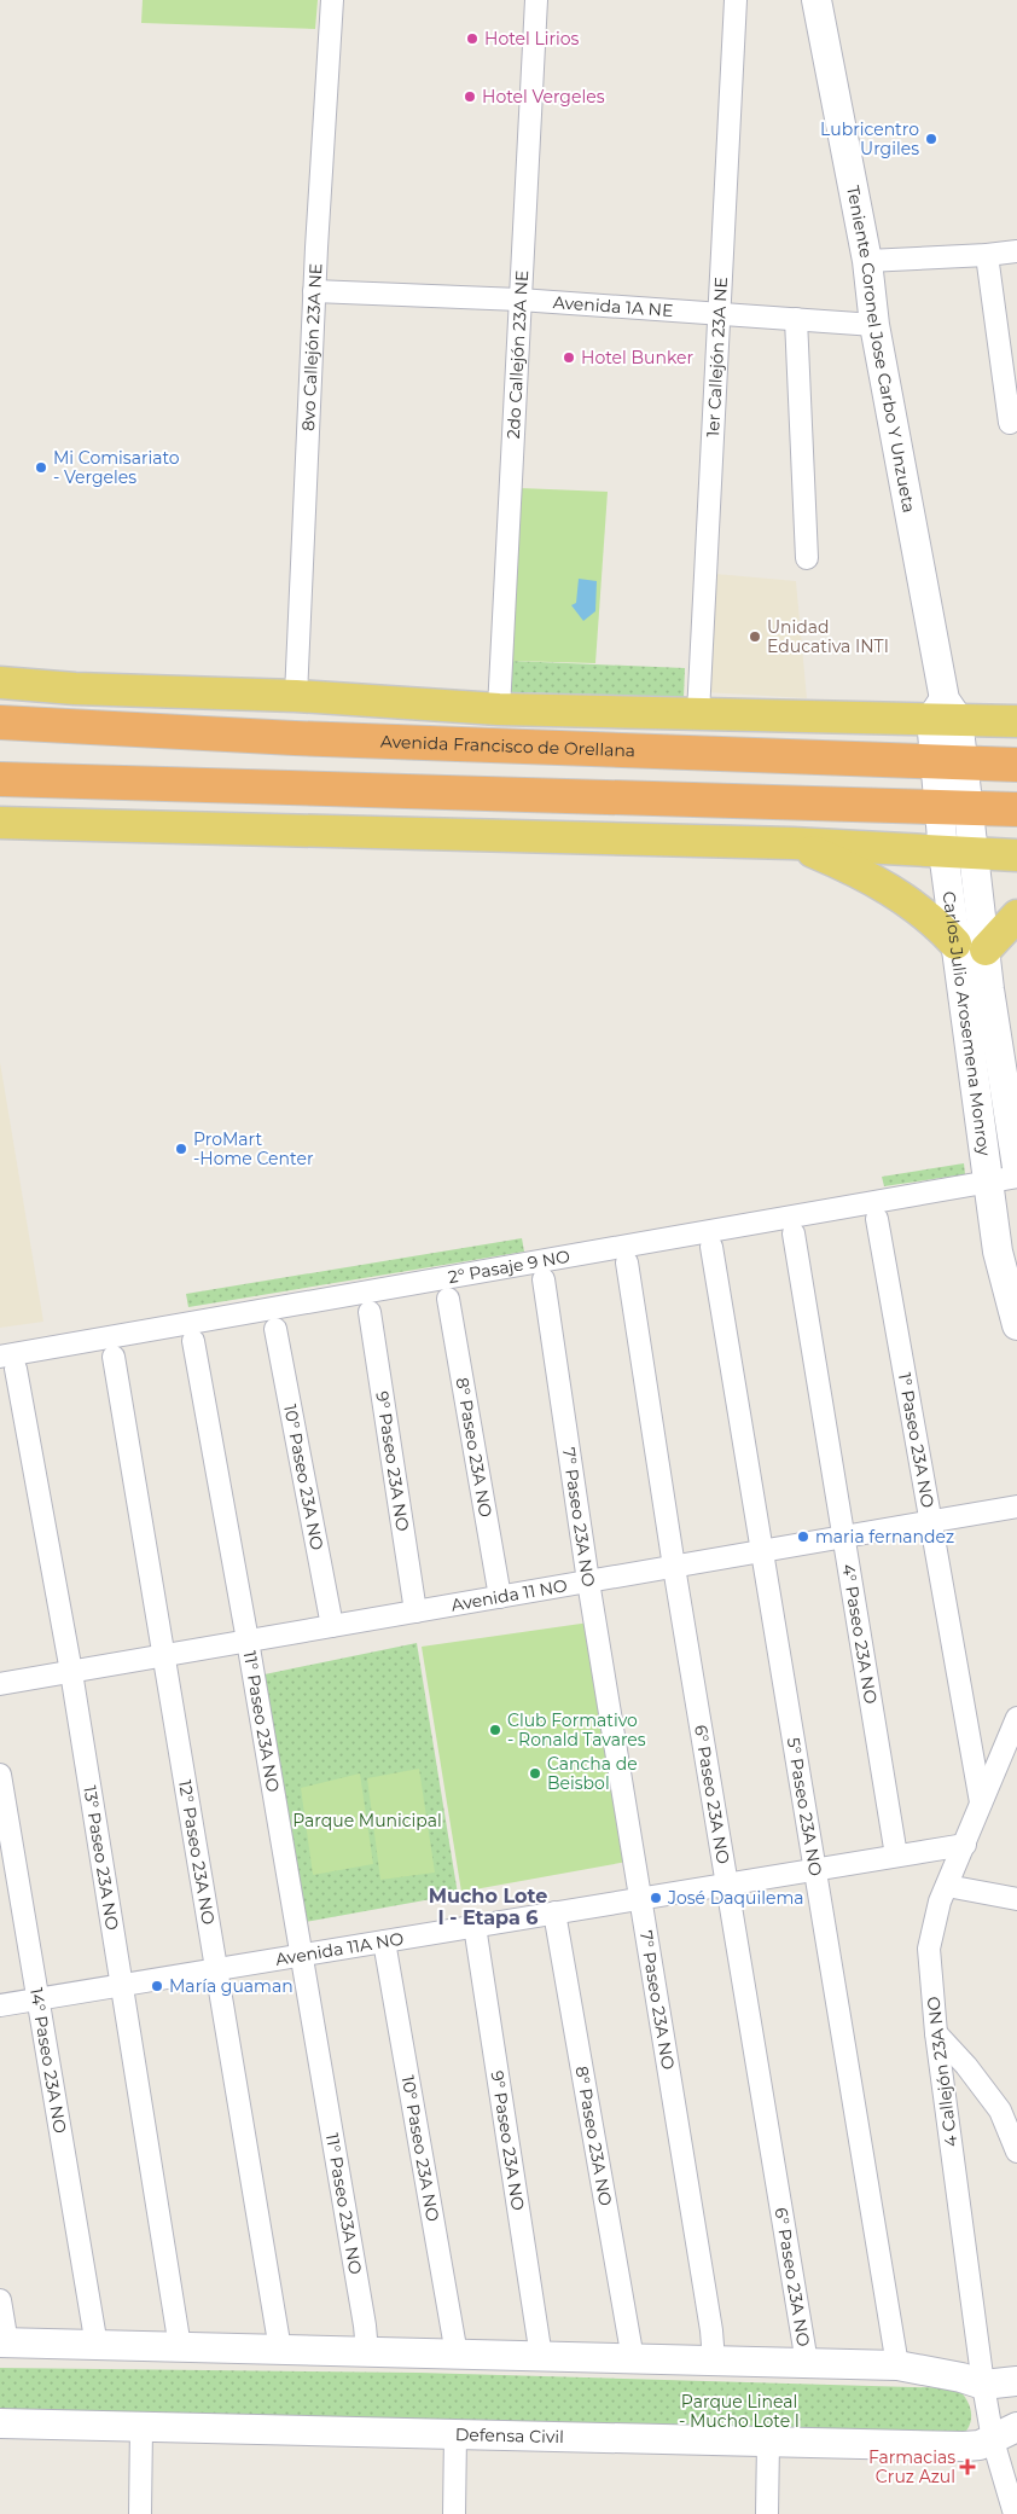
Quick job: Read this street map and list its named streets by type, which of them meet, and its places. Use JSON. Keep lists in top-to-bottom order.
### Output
{
  "streets": {
    "highway": ["Avenida Francisco de Orellana"],
    "street": [
      "Avenida 1A NE",
      "8vo Callejón 23A NE",
      "Teniente Coronel Jose Carbo Y Unzueta",
      "2do Callejón 23A NE",
      "1er Callejón 23A NE",
      "Carlos Julio Arosemena Monroy",
      "2° Pasaje 9 NO",
      "1° Paseo 23A NO",
      "8° Paseo 23A NO",
      "9° Paseo 23A NO",
      "10° Paseo 23A NO",
      "7° Paseo 23A NO",
      "Avenida 11 NO",
      "4° Paseo 23A NO",
      "11° Paseo 23A NO",
      "6° Paseo 23A NO",
      "5° Paseo 23A NO",
      "12° Paseo 23A NO",
      "13° Paseo 23A NO",
      "Avenida 11A NO",
      "14° Paseo 23A NO",
      "4 Callejón 23A NO",
      "Defensa Civil"
    ]
  },
  "crossings": [
    ["Avenida 1A NE", "8vo Callejón 23A NE"],
    ["Avenida 1A NE", "Teniente Coronel Jose Carbo Y Unzueta"],
    ["Avenida 1A NE", "2do Callejón 23A NE"],
    ["Avenida 1A NE", "1er Callejón 23A NE"],
    ["Teniente Coronel Jose Carbo Y Unzueta", "Carlos Julio Arosemena Monroy"],
    ["Avenida Francisco de Orellana", "Carlos Julio Arosemena Monroy"],
    ["Carlos Julio Arosemena Monroy", "2° Pasaje 9 NO"],
    ["2° Pasaje 9 NO", "13° Paseo 23A NO"],
    ["1° Paseo 23A NO", "Avenida 11 NO"],
    ["1° Paseo 23A NO", "4 Callejón 23A NO"],
    ["8° Paseo 23A NO", "Avenida 11 NO"],
    ["8° Paseo 23A NO", "Avenida 11A NO"],
    ["9° Paseo 23A NO", "Avenida 11 NO"],
    ["9° Paseo 23A NO", "Avenida 11A NO"],
    ["10° Paseo 23A NO", "Avenida 11 NO"],
    ["10° Paseo 23A NO", "Avenida 11A NO"],
    ["7° Paseo 23A NO", "Avenida 11 NO"],
    ["7° Paseo 23A NO", "Avenida 11A NO"],
    ["Avenida 11 NO", "4° Paseo 23A NO"],
    ["Avenida 11 NO", "11° Paseo 23A NO"],
    ["Avenida 11 NO", "6° Paseo 23A NO"],
    ["Avenida 11 NO", "5° Paseo 23A NO"],
    ["Avenida 11 NO", "12° Paseo 23A NO"],
    ["Avenida 11 NO", "13° Paseo 23A NO"],
    ["4° Paseo 23A NO", "Avenida 11A NO"],
    ["11° Paseo 23A NO", "Avenida 11A NO"],
    ["6° Paseo 23A NO", "Avenida 11A NO"],
    ["5° Paseo 23A NO", "Avenida 11A NO"],
    ["12° Paseo 23A NO", "Avenida 11A NO"],
    ["13° Paseo 23A NO", "Avenida 11A NO"],
    ["Avenida 11A NO", "14° Paseo 23A NO"],
    ["Avenida 11A NO", "4 Callejón 23A NO"],
    ["4 Callejón 23A NO", "Defensa Civil"]
  ],
  "districts": ["Mucho Lote I - Etapa 6"],
  "parks": ["Parque Municipal", "Parque Lineal - Mucho Lote I"],
  "places": {
    "other": [
      "Hotel Lirios",
      "Hotel Vergeles",
      "Lubricentro Urgiles",
      "Hotel Bunker",
      "Mi Comisariato - Vergeles",
      "Unidad Educativa INTI",
      "ProMart -Home Center",
      "maria fernandez",
      "Club Formativo - Ronald Tavares",
      "Cancha de Beisbol",
      "José Daquilema",
      "María guaman"
    ],
    "health": ["Farmacias Cruz Azul"]
  }
}
